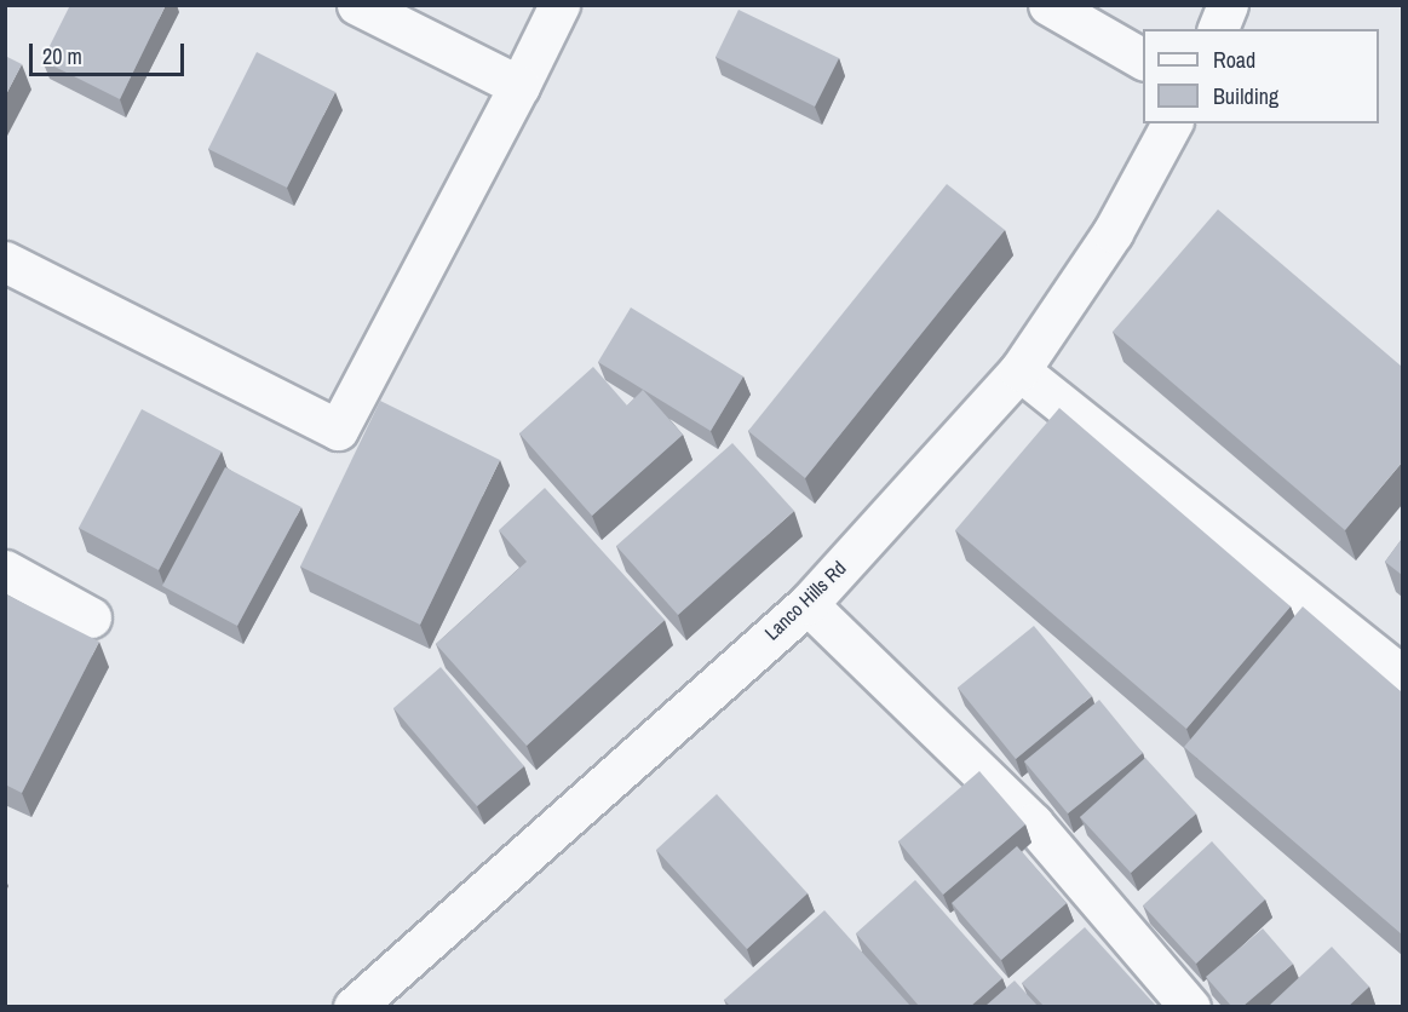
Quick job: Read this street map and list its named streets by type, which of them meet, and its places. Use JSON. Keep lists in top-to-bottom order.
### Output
{
  "streets": {
    "street": ["Lanco Hills Rd"]
  },
  "legend": ["Road", "Building"],
  "scale_bar": "20 m"
}
